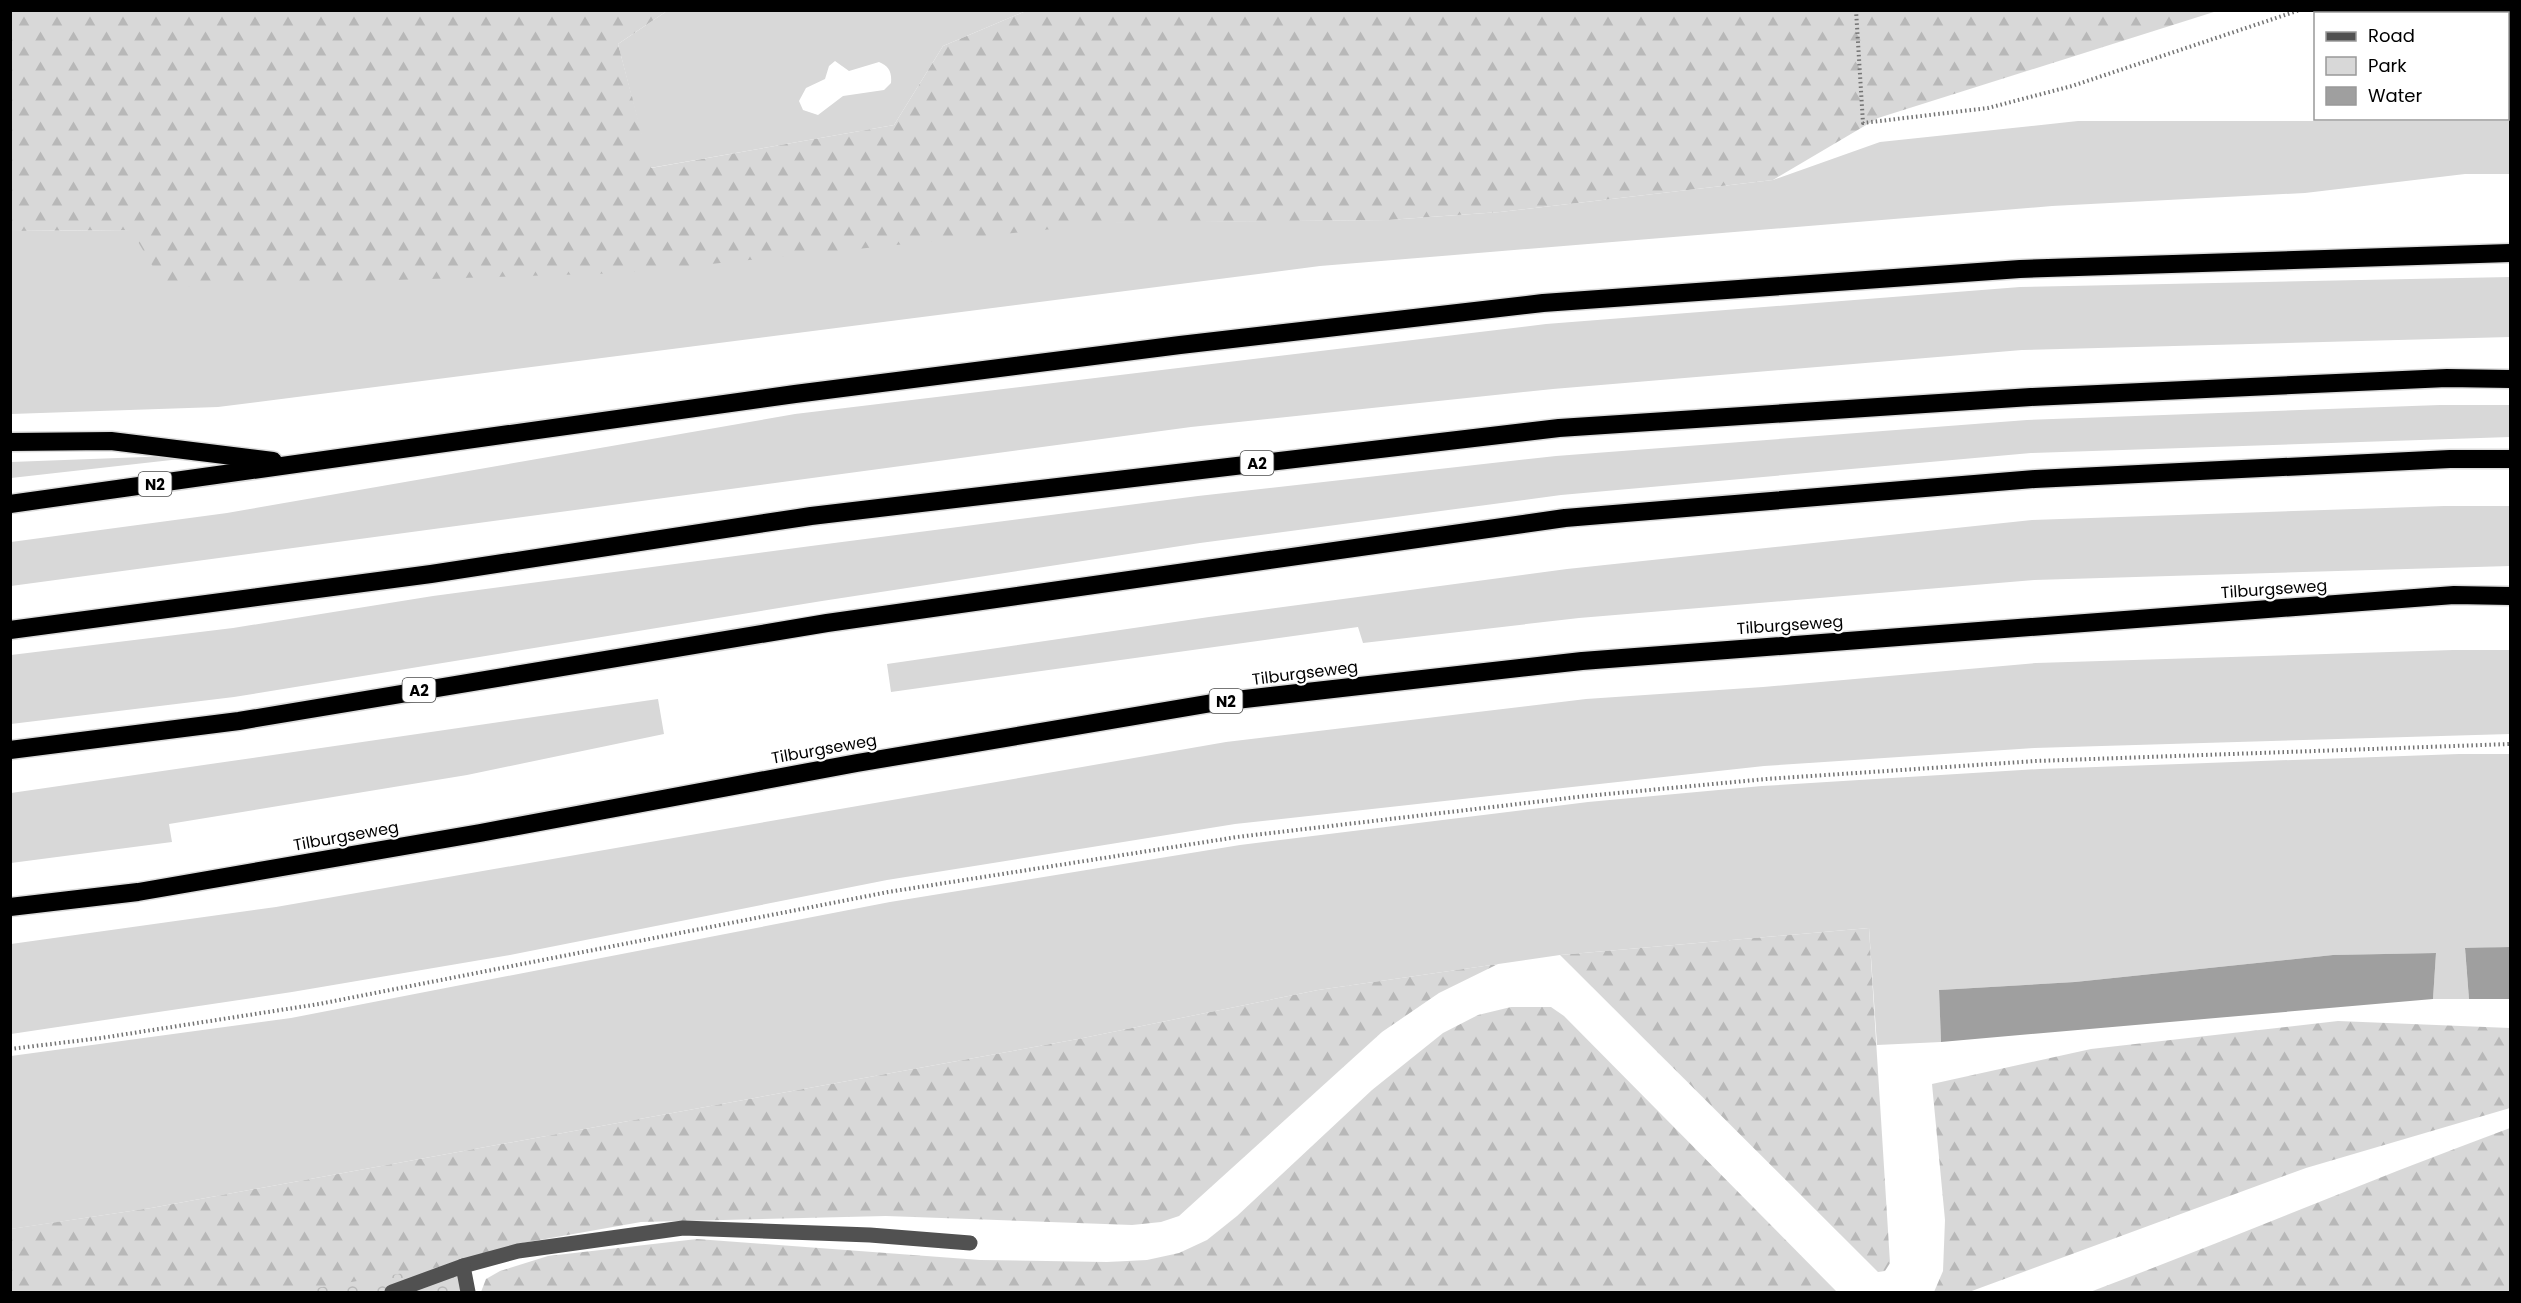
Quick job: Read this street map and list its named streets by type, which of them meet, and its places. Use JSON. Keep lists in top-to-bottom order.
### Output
{
  "streets": {
    "highway": ["A2", "N2", "Tilburgseweg"]
  },
  "legend": ["Road", "Park", "Water"]
}
